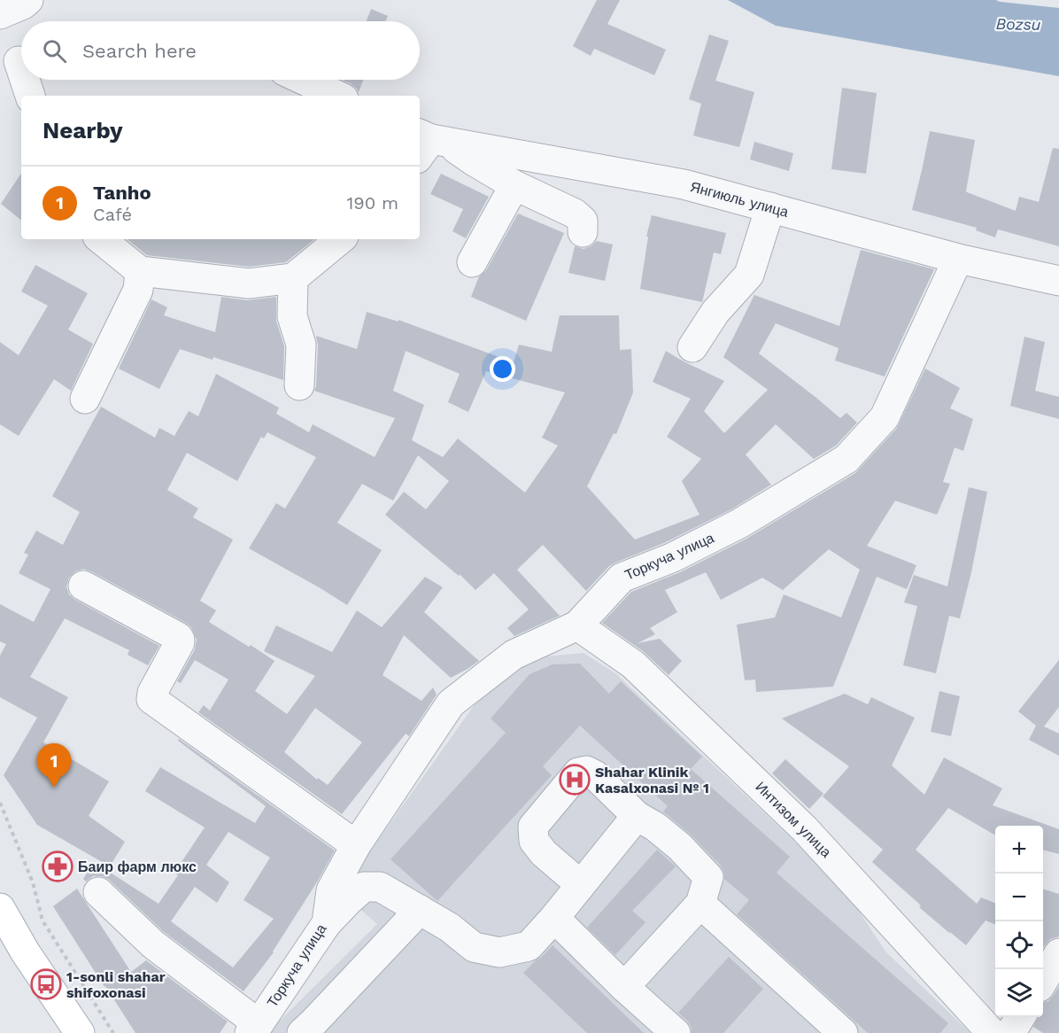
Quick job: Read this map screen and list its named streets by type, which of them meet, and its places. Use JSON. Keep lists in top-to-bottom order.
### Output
{
  "streets": {
    "street": ["Янгиюль улица", "Торкуча улица", "Интизом улица"]
  },
  "crossings": [
    ["Янгиюль улица", "Торкуча улица"],
    ["Торкуча улица", "Интизом улица"]
  ],
  "water": ["Bozsu"],
  "places": {
    "hospital": ["Shahar Klinik Kasalxonasi № 1"],
    "pharmacy": ["Баир фарм люкс"],
    "bus stop": ["1-sonli shahar shifoxonasi"]
  },
  "page": {
    "search": "Search here",
    "heading": "Nearby",
    "list": [
      {
        "mark": "1",
        "name": "Tanho",
        "note": "Café",
        "value": "190 m"
      }
    ],
    "pins": "1",
    "map_buttons": ["+", "−"]
  }
}
